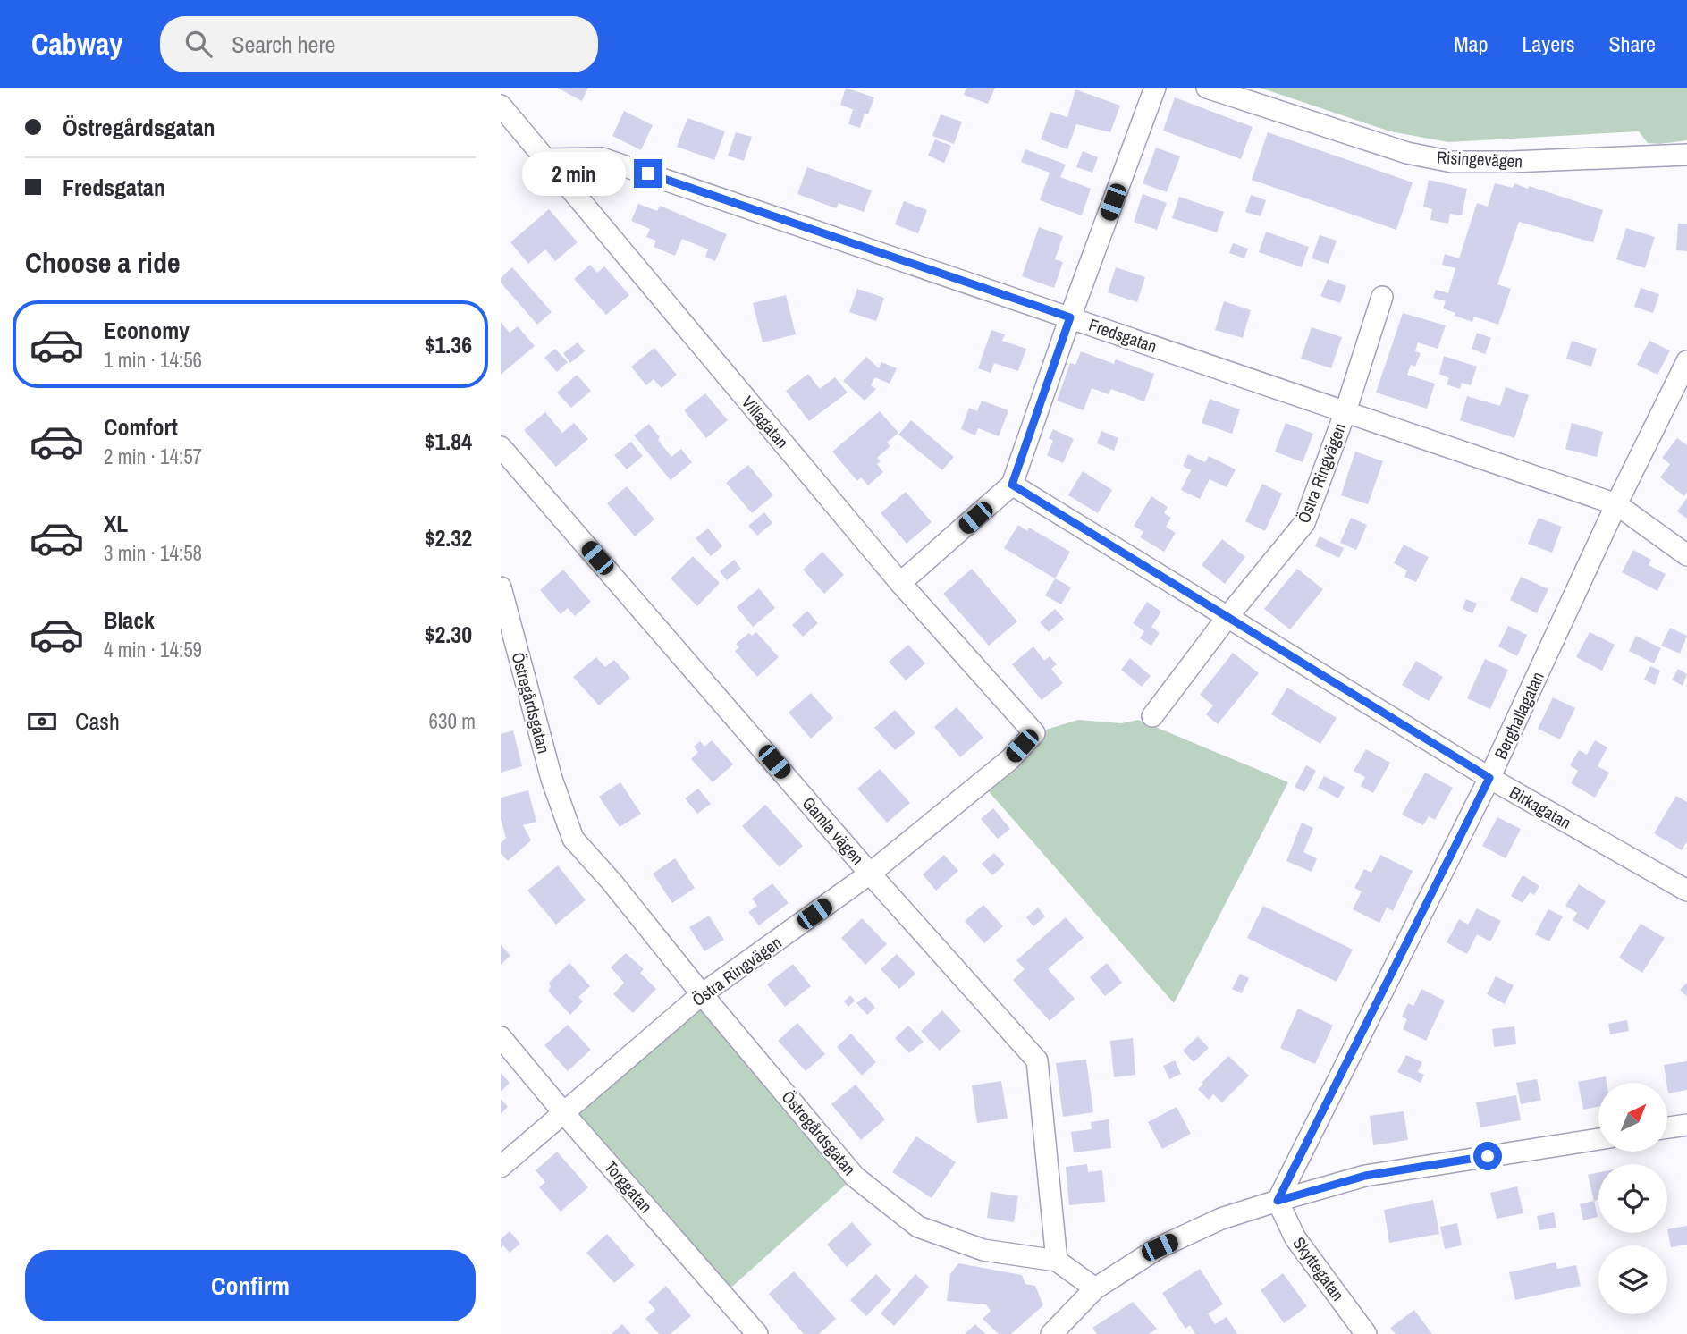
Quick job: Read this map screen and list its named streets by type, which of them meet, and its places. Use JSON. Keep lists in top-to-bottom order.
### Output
{
  "streets": {
    "street": [
      "Risingevägen",
      "Fredsgatan",
      "Villagatan",
      "Östra Ringvägen",
      "Östregårdsgatan",
      "Berghallagatan",
      "Birkagatan",
      "Gamla vägen",
      "Torggatan",
      "Skyttegatan"
    ]
  },
  "crossings": [
    ["Fredsgatan", "Villagatan"],
    ["Fredsgatan", "Östra Ringvägen"],
    ["Fredsgatan", "Berghallagatan"],
    ["Villagatan", "Östra Ringvägen"],
    ["Östra Ringvägen", "Östregårdsgatan"],
    ["Östra Ringvägen", "Birkagatan"],
    ["Östra Ringvägen", "Gamla vägen"],
    ["Östra Ringvägen", "Torggatan"],
    ["Östregårdsgatan", "Gamla vägen"],
    ["Berghallagatan", "Birkagatan"],
    ["Berghallagatan", "Skyttegatan"]
  ],
  "north": "top right",
  "page": {
    "header": "Cabway",
    "search": "Search here",
    "nav": ["Map", "Layers", "Share"],
    "banner": ["Östregårdsgatan", "Fredsgatan"],
    "bubble": "2 min",
    "heading": "Choose a ride",
    "list": [
      {
        "name": "Economy",
        "note": "1 min · 14:56",
        "value": "$1.36"
      },
      {
        "name": "Comfort",
        "note": "2 min · 14:57",
        "value": "$1.84"
      },
      {
        "name": "XL",
        "note": "3 min · 14:58",
        "value": "$2.32"
      },
      {
        "name": "Black",
        "note": "4 min · 14:59",
        "value": "$2.30"
      }
    ],
    "pay": ["Cash", "630 m"],
    "buttons": "Confirm"
  }
}
